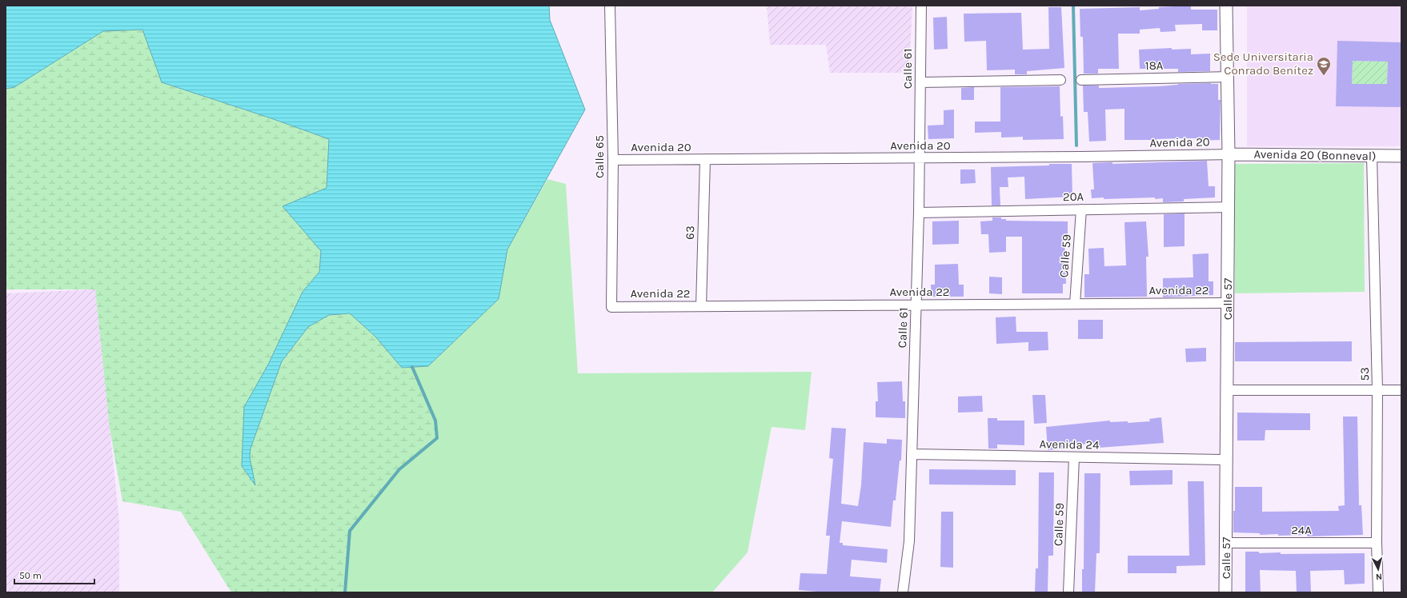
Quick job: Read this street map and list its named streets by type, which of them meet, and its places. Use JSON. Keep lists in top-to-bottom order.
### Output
{
  "streets": {
    "street": [
      "18A",
      "Calle 61",
      "Avenida 20",
      "Avenida 20 (Bonneval)",
      "Calle 65",
      "20A",
      "63",
      "Calle 59",
      "Avenida 22",
      "Calle 57",
      "53",
      "Avenida 24",
      "24A"
    ]
  },
  "crossings": [
    ["18A", "Calle 57"],
    ["Calle 61", "Avenida 20"],
    ["Calle 61", "20A"],
    ["Calle 61", "Avenida 22"],
    ["Calle 61", "Avenida 24"],
    ["Avenida 20", "Avenida 20 (Bonneval)"],
    ["Avenida 20", "Calle 65"],
    ["Avenida 20", "63"],
    ["Avenida 20", "Calle 57"],
    ["Avenida 20 (Bonneval)", "Calle 57"],
    ["Avenida 20 (Bonneval)", "53"],
    ["Calle 65", "Avenida 22"],
    ["20A", "Calle 59"],
    ["20A", "Calle 57"],
    ["63", "Avenida 22"],
    ["Calle 59", "Avenida 22"],
    ["Calle 59", "Avenida 24"],
    ["Avenida 22", "Calle 57"],
    ["Calle 57", "Avenida 24"],
    ["Calle 57", "24A"],
    ["53", "24A"]
  ],
  "places": {
    "school or university": ["Sede Universitaria Conrado Benítez"]
  },
  "scale_bar": "50 m",
  "north": "bottom"
}
